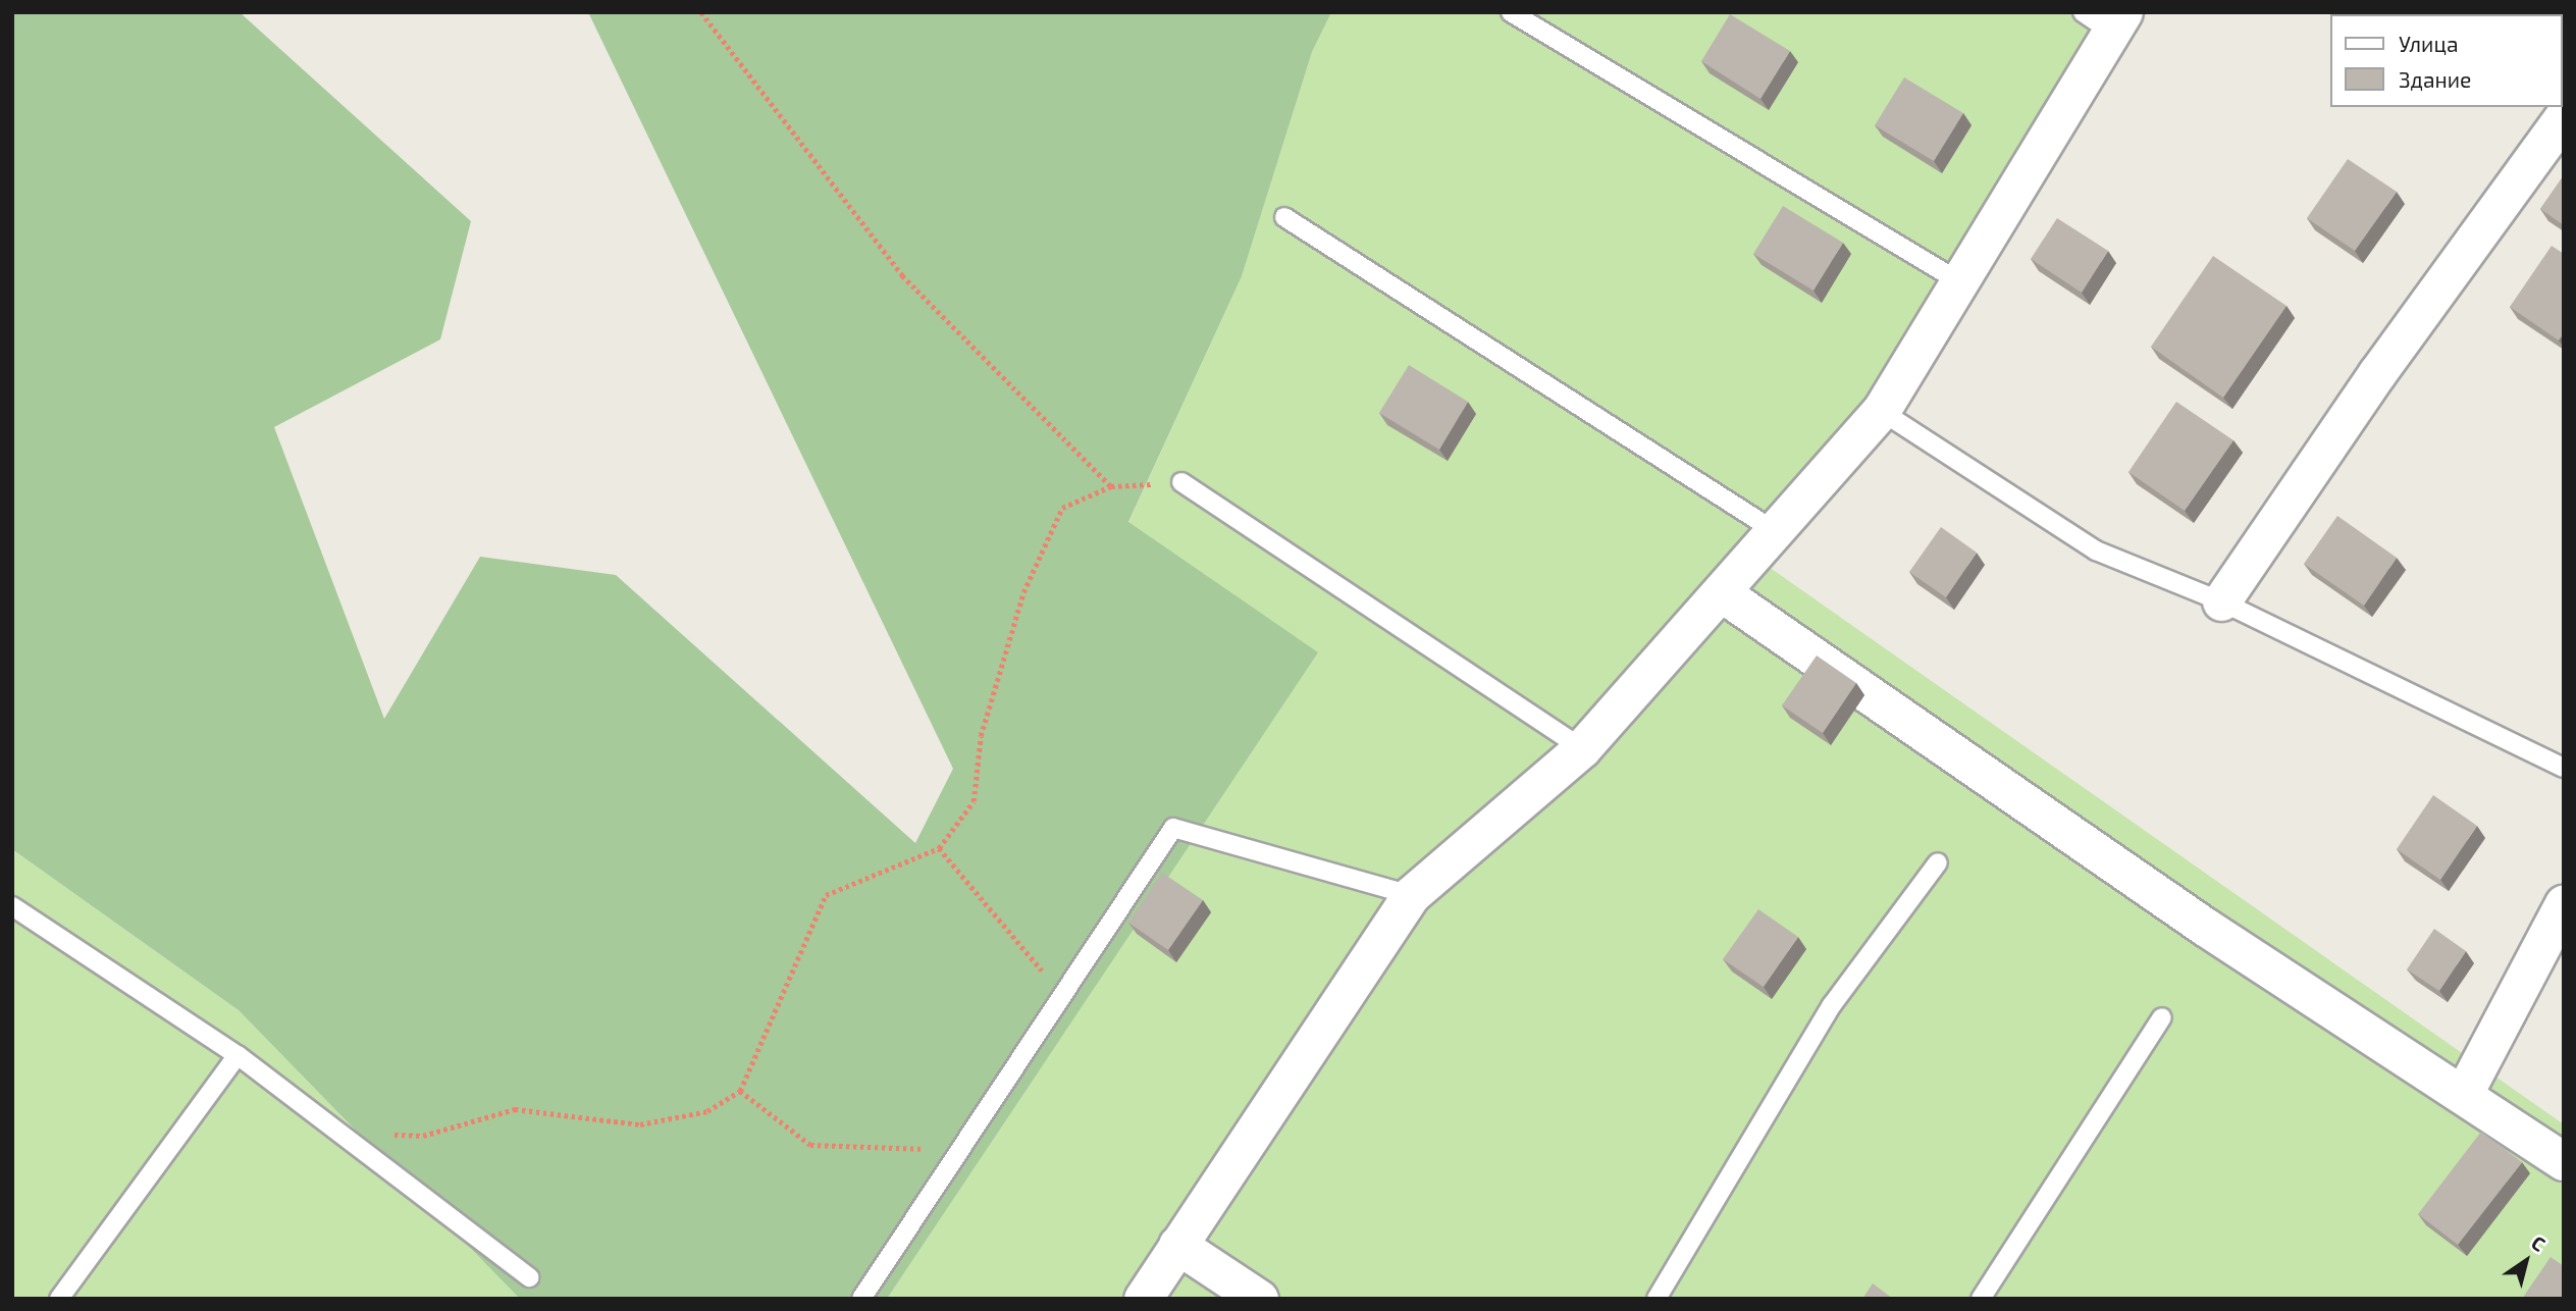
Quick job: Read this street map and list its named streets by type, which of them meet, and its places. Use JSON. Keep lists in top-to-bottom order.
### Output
{
  "legend": ["Улица", "Здание"],
  "north": "top right"
}
